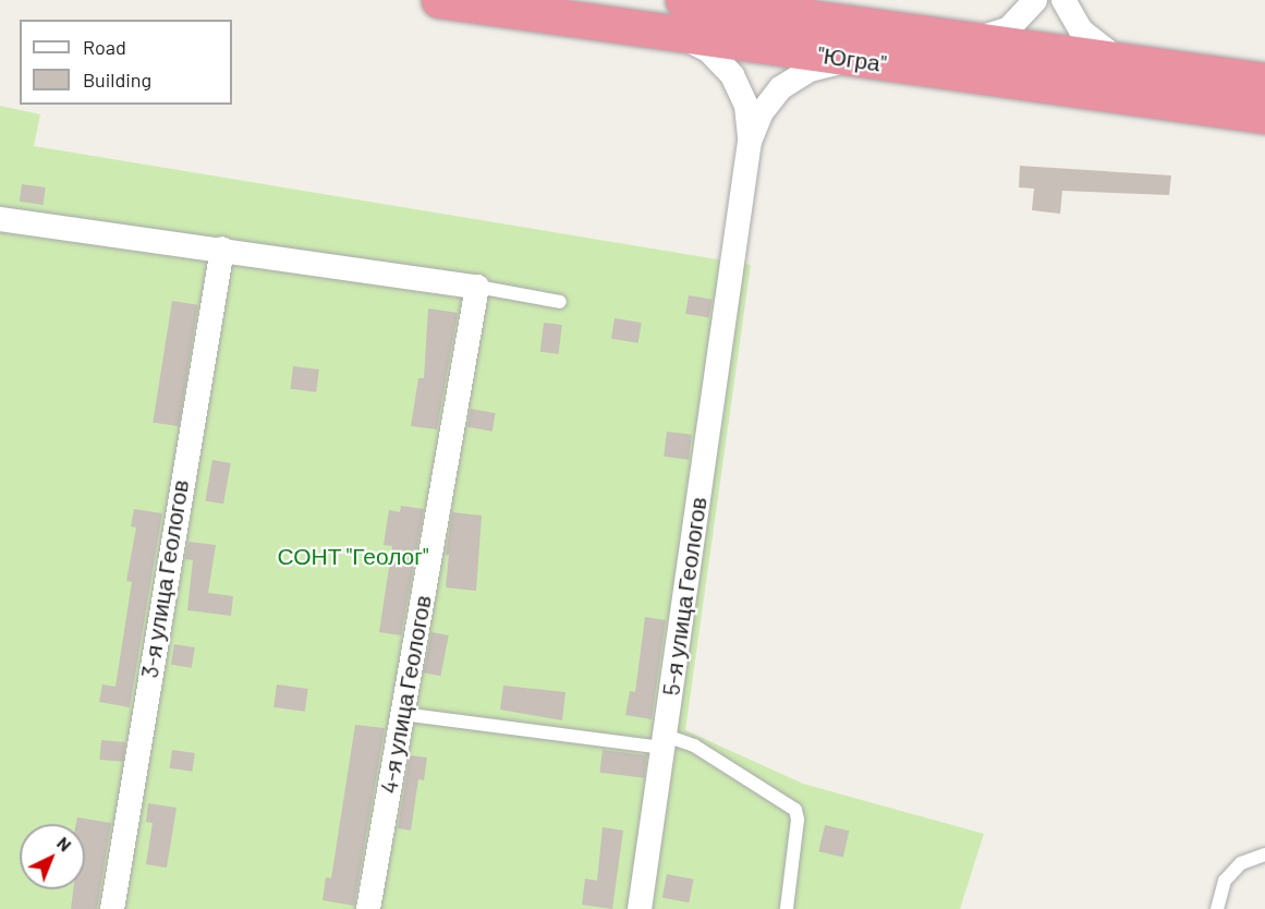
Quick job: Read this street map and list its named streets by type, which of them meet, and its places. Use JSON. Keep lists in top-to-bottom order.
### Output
{
  "streets": {
    "highway": ["\"Югра\""],
    "street": ["3-я улица Геологов", "5-я улица Геологов", "4-я улица Геологов"]
  },
  "parks": ["СОНТ \"Геолог\""],
  "legend": ["Road", "Building"],
  "north": "top right"
}
